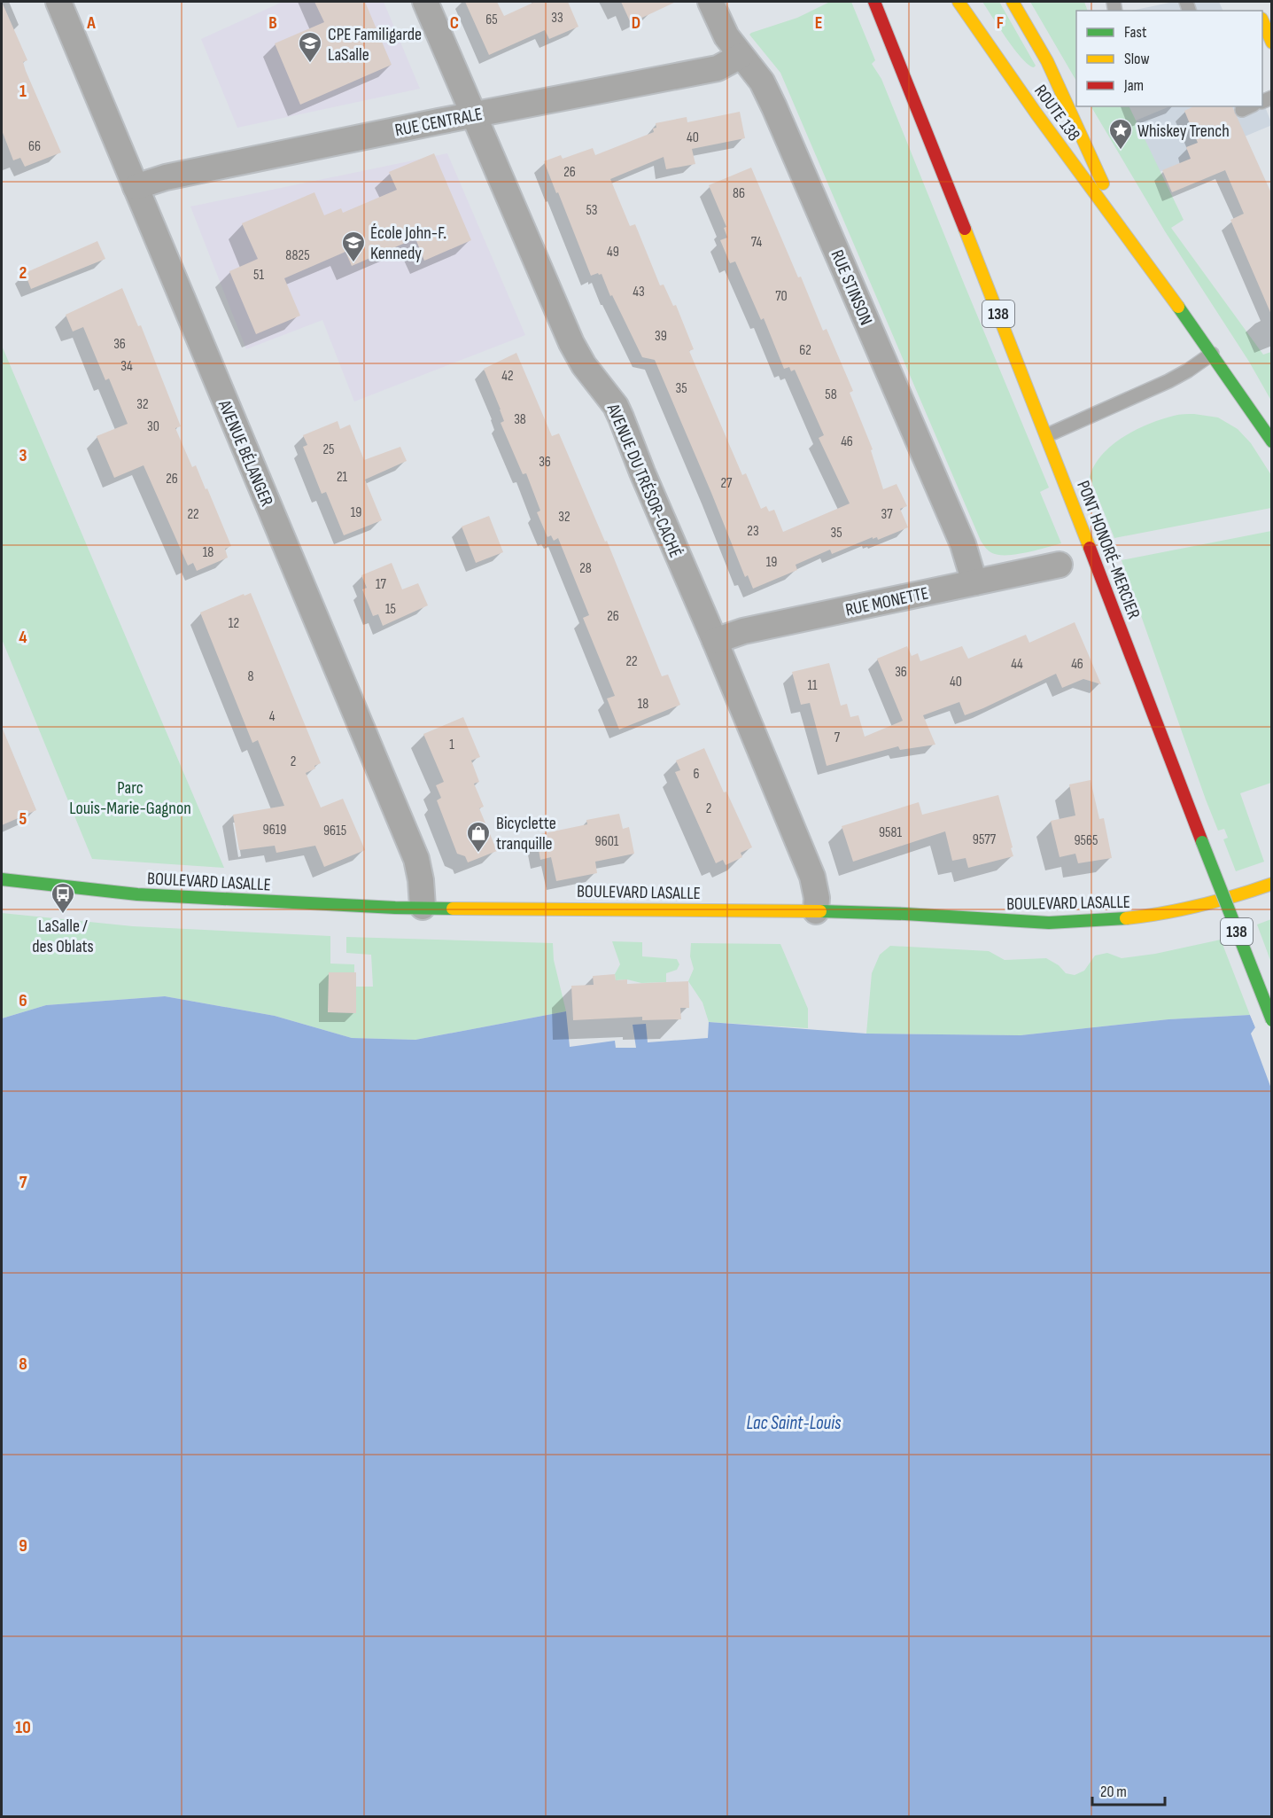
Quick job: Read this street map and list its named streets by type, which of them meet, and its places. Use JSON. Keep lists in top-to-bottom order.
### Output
{
  "streets": {
    "main road": [
      "ROUTE 138",
      "138",
      "PONT HONORÉ-MERCIER",
      "BOULEVARD LASALLE"
    ],
    "street": [
      "RUE CENTRALE",
      "RUE STINSON",
      "AVENUE BÉLANGER",
      "AVENUE DU TRÉSOR-CACHÉ",
      "RUE MONETTE"
    ]
  },
  "crossings": [
    ["RUE CENTRALE", "RUE STINSON"],
    ["RUE CENTRALE", "AVENUE BÉLANGER"],
    ["RUE CENTRALE", "AVENUE DU TRÉSOR-CACHÉ"],
    ["RUE STINSON", "RUE MONETTE"],
    ["138", "PONT HONORÉ-MERCIER"],
    ["AVENUE BÉLANGER", "BOULEVARD LASALLE"],
    ["AVENUE DU TRÉSOR-CACHÉ", "RUE MONETTE"],
    ["AVENUE DU TRÉSOR-CACHÉ", "BOULEVARD LASALLE"]
  ],
  "water": ["Lac Saint-Louis"],
  "parks": ["Parc Louis-Marie-Gagnon"],
  "places": {
    "school or university": ["CPE Familigarde LaSalle", "École John-F. Kennedy"],
    "place": ["Whiskey Trench"],
    "shop": ["Bicyclette tranquille"],
    "bus stop": ["LaSalle / des Oblats"]
  },
  "house_numbers": [
    "33",
    "65",
    "40",
    "66",
    "26",
    "86",
    "53",
    "74",
    "49",
    "8825",
    "51",
    "43",
    "70",
    "39",
    "36",
    "62",
    "34",
    "42",
    "35",
    "58",
    "32",
    "38",
    "30",
    "46",
    "25",
    "36",
    "21",
    "26",
    "27",
    "19",
    "22",
    "37",
    "32",
    "23",
    "35",
    "18",
    "19",
    "28",
    "17",
    "15",
    "26",
    "12",
    "22",
    "44",
    "46",
    "36",
    "8",
    "40",
    "11",
    "18",
    "4",
    "7",
    "1",
    "2",
    "6",
    "2",
    "9619",
    "9615",
    "9581",
    "9577",
    "9565",
    "9601"
  ],
  "legend": ["Fast", "Slow", "Jam"],
  "scale_bar": "20 m",
  "grid": {
    "columns": [
      "A",
      "B",
      "C",
      "D",
      "E",
      "F"
    ],
    "rows": [
      "1",
      "2",
      "3",
      "4",
      "5",
      "6",
      "7",
      "8",
      "9",
      "10"
    ]
  }
}
